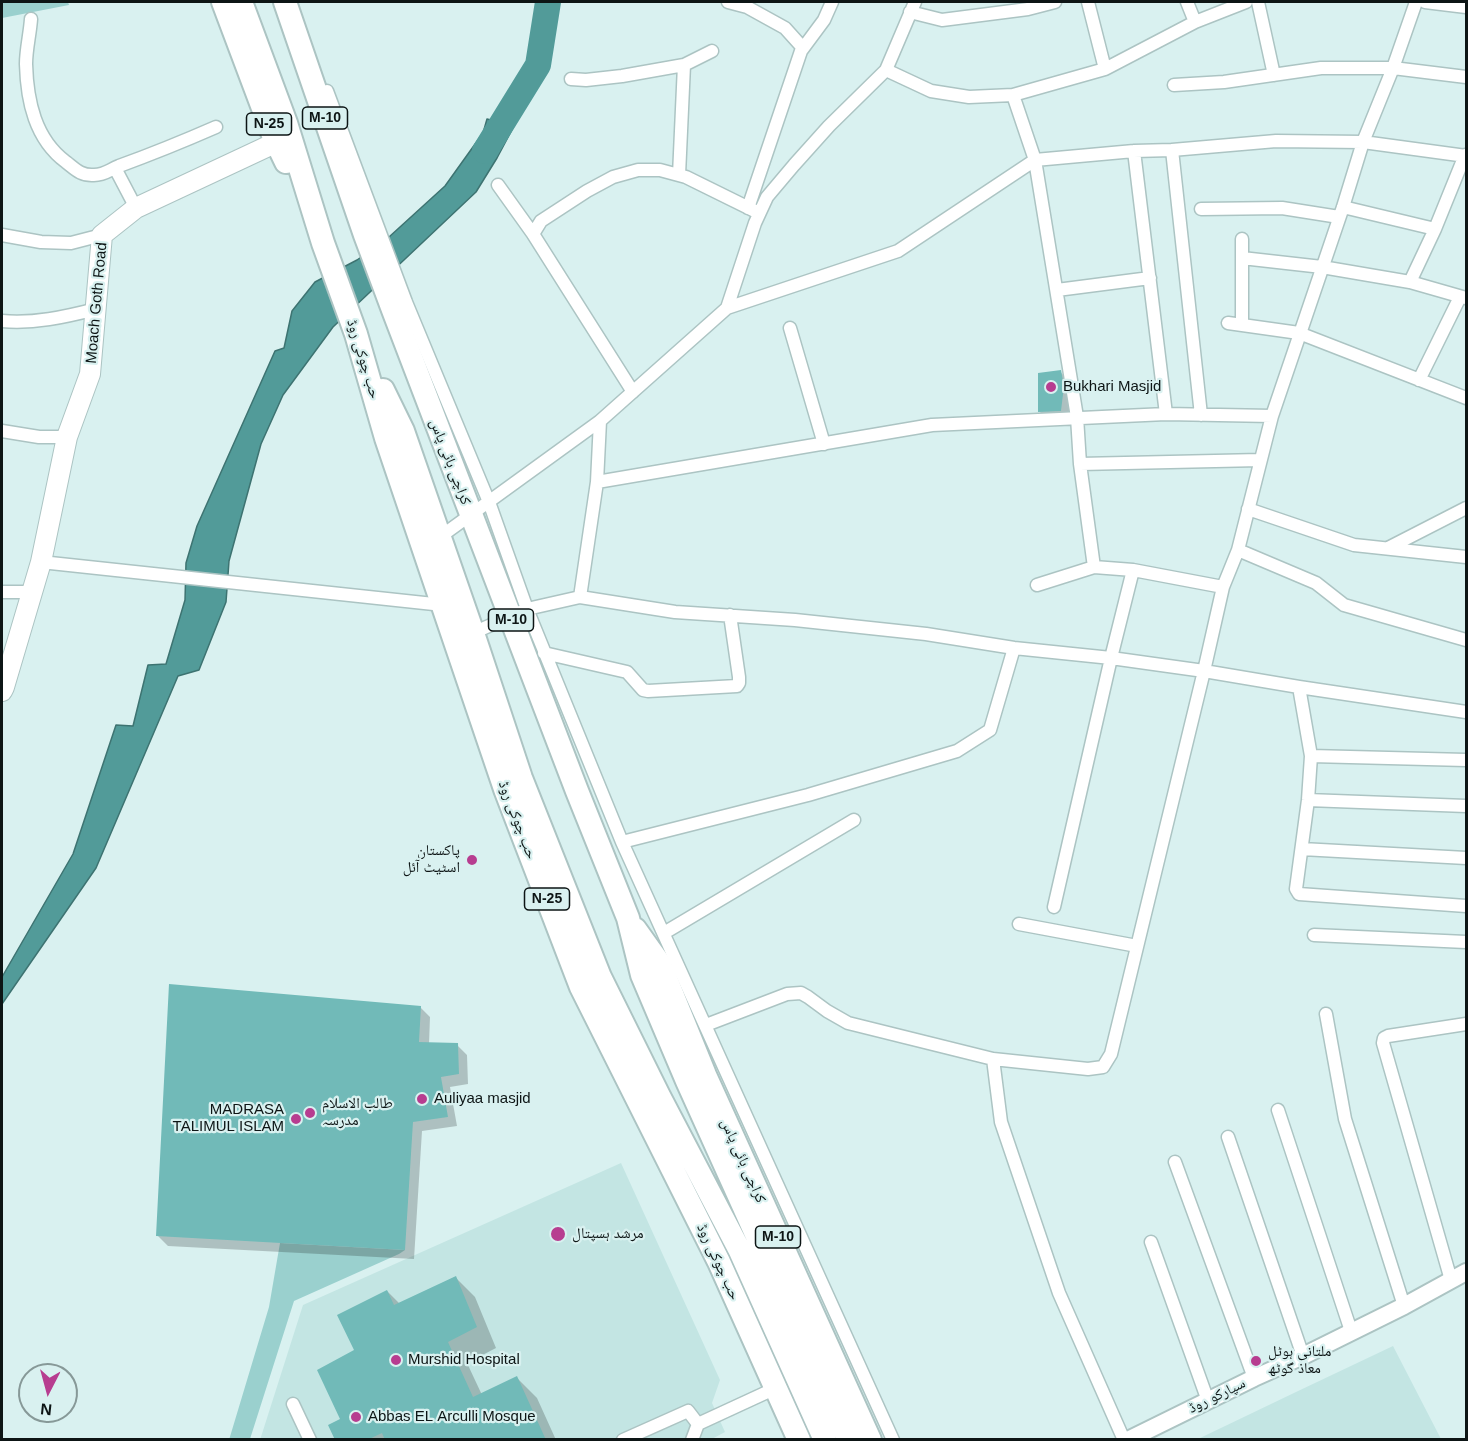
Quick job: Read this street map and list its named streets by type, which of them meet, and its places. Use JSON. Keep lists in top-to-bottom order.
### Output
{
  "streets": {
    "highway": [
      "M-10",
      "N-25",
      "حب چوکی روڈ",
      "کراچی بائی پاس"
    ],
    "main road": ["Moach Goth Road"],
    "street": ["سپارکو روڈ"]
  },
  "crossings": [
    ["Moach Goth Road", "حب چوکی روڈ"]
  ],
  "places": [
    "Bukhari Masjid",
    "پاکستان اسٹیٹ آئل",
    "Auliyaa masjid",
    "طالب الاسلام مدرسہ",
    "MADRASA TALIMUL ISLAM",
    "مرشد ہسپتال",
    "Murshid Hospital",
    "ملتانی ہوٹل معاذ گوٹھ",
    "Abbas EL Arculli Mosque"
  ],
  "north": "bottom"
}
